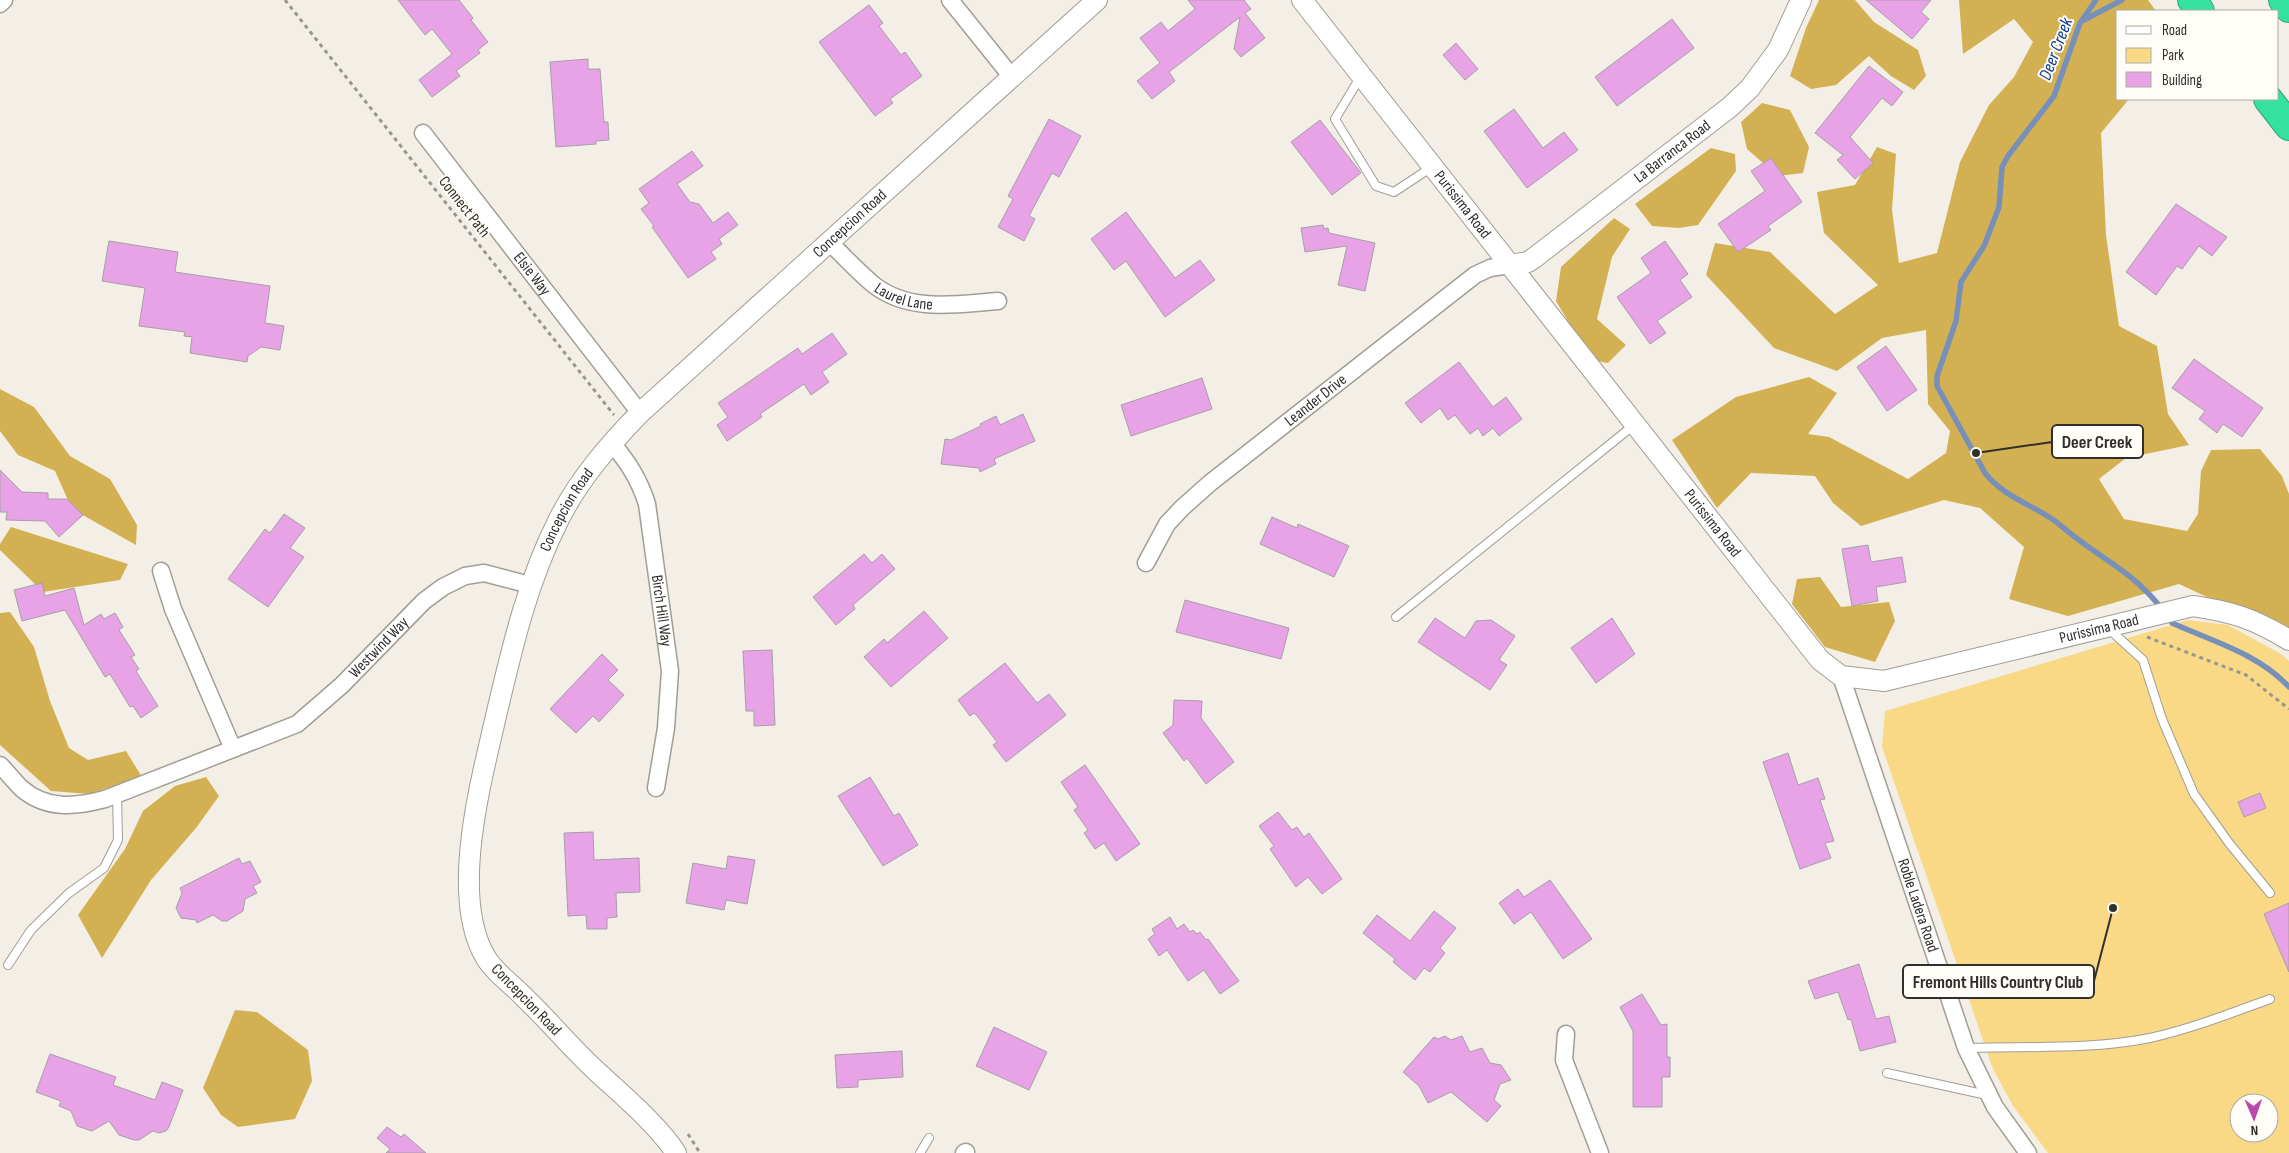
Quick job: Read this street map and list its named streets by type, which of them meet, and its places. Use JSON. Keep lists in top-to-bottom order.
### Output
{
  "streets": {
    "street": [
      "La Barranca Road",
      "Purissima Road",
      "Concepcion Road",
      "Elsie Way",
      "Laurel Lane",
      "Leander Drive",
      "Birch Hill Way",
      "Westwind Way",
      "Roble Ladera Road"
    ],
    "path": ["Connect Path"]
  },
  "crossings": [
    ["La Barranca Road", "Purissima Road"],
    ["La Barranca Road", "Leander Drive"],
    ["Purissima Road", "Leander Drive"],
    ["Purissima Road", "Roble Ladera Road"],
    ["Connect Path", "Concepcion Road"],
    ["Connect Path", "Birch Hill Way"],
    ["Concepcion Road", "Elsie Way"],
    ["Concepcion Road", "Laurel Lane"],
    ["Concepcion Road", "Birch Hill Way"],
    ["Concepcion Road", "Westwind Way"]
  ],
  "water": ["Deer Creek"],
  "places": ["Deer Creek", "Fremont Hills Country Club"],
  "legend": ["Road", "Park", "Building"],
  "north": "bottom"
}
